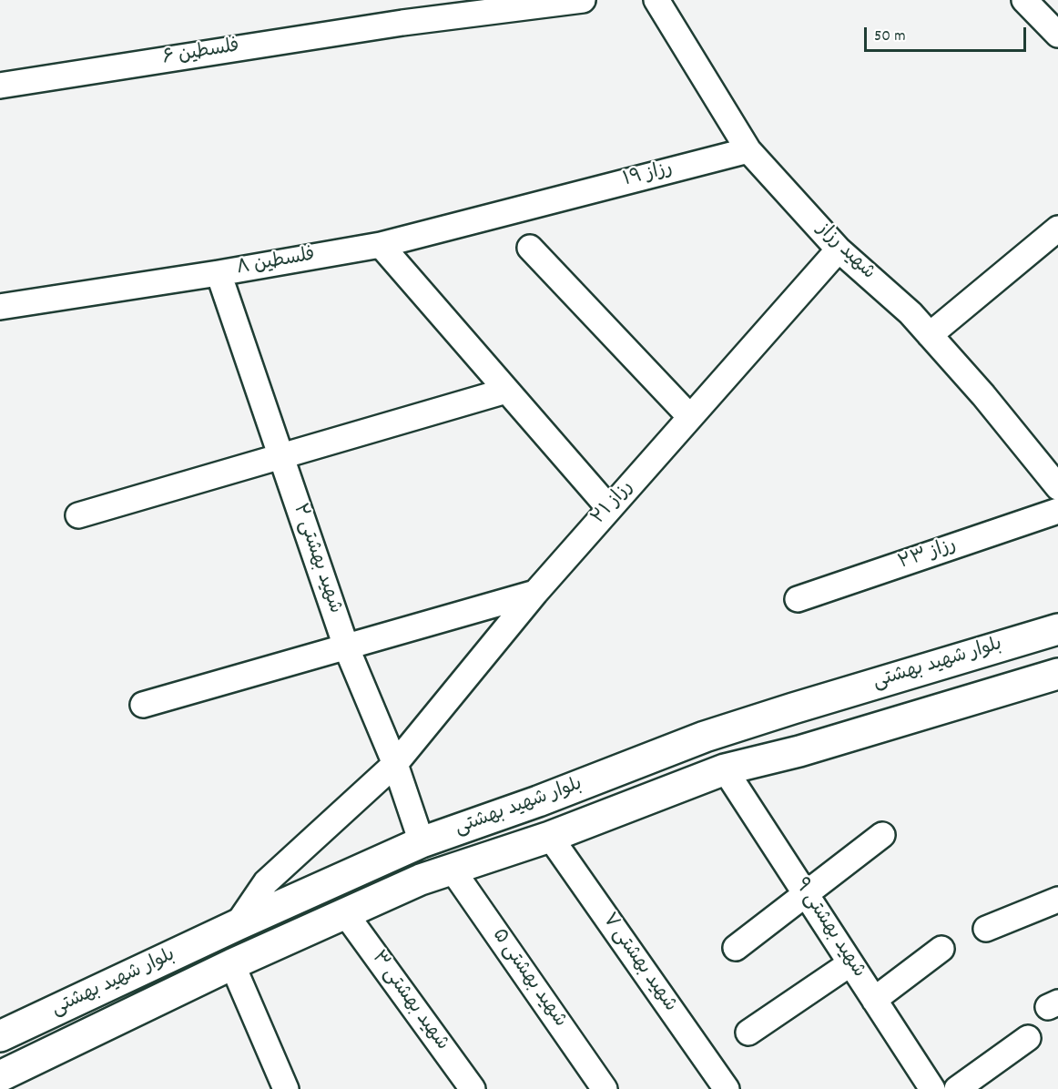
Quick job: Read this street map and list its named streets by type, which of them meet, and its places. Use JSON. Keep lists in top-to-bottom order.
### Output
{
  "streets": {
    "main road": ["بلوار شهید بهشتی"],
    "street": [
      "فلسطین ۶",
      "رزاز ۱۹",
      "شهید رزاز",
      "فلسطین ۸",
      "رزاز ۲۱",
      "رزاز ۲۳",
      "شهید بهشتی ۲",
      "شهید بهشتی ۹",
      "شهید بهشتی ۷",
      "شهید بهشتی ۵",
      "شهید بهشتی ۳"
    ]
  },
  "crossings": [
    ["رزاز ۱۹", "شهید رزاز"],
    ["رزاز ۱۹", "فلسطین ۸"],
    ["شهید رزاز", "رزاز ۲۱"],
    ["فلسطین ۸", "شهید بهشتی ۲"],
    ["رزاز ۲۱", "شهید بهشتی ۲"],
    ["رزاز ۲۱", "بلوار شهید بهشتی"],
    ["شهید بهشتی ۲", "بلوار شهید بهشتی"],
    ["بلوار شهید بهشتی", "شهید بهشتی ۹"],
    ["بلوار شهید بهشتی", "شهید بهشتی ۷"],
    ["بلوار شهید بهشتی", "شهید بهشتی ۵"],
    ["بلوار شهید بهشتی", "شهید بهشتی ۳"]
  ],
  "scale_bar": "50 m"
}
